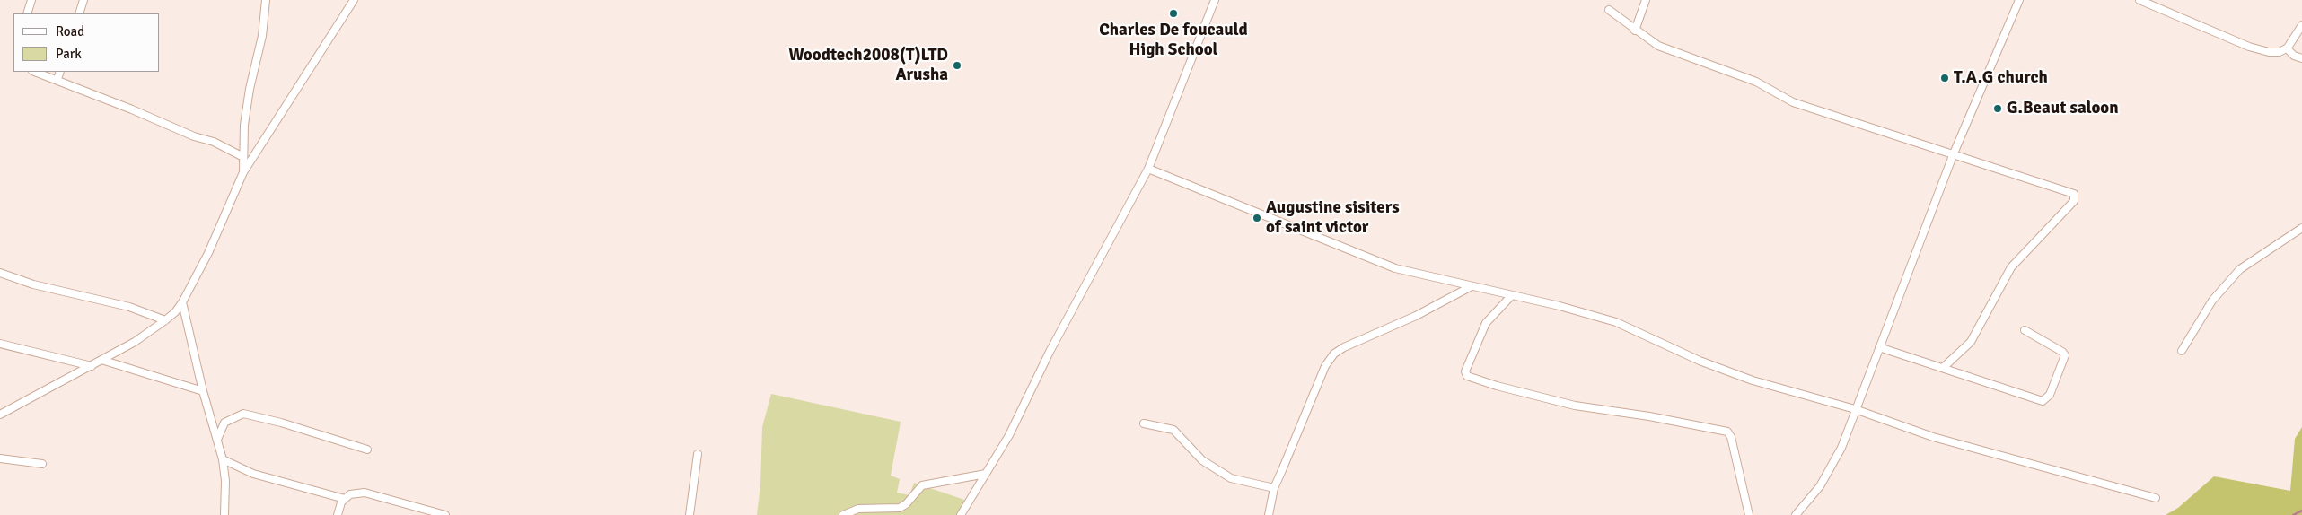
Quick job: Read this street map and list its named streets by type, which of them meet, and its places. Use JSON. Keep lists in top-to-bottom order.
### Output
{
  "places": [
    "Charles De foucauld High School",
    "Woodtech2008(T)LTD Arusha",
    "T.A.G church",
    "G.Beaut saloon",
    "Augustine sisiters of saint victor"
  ],
  "legend": ["Road", "Park"]
}
